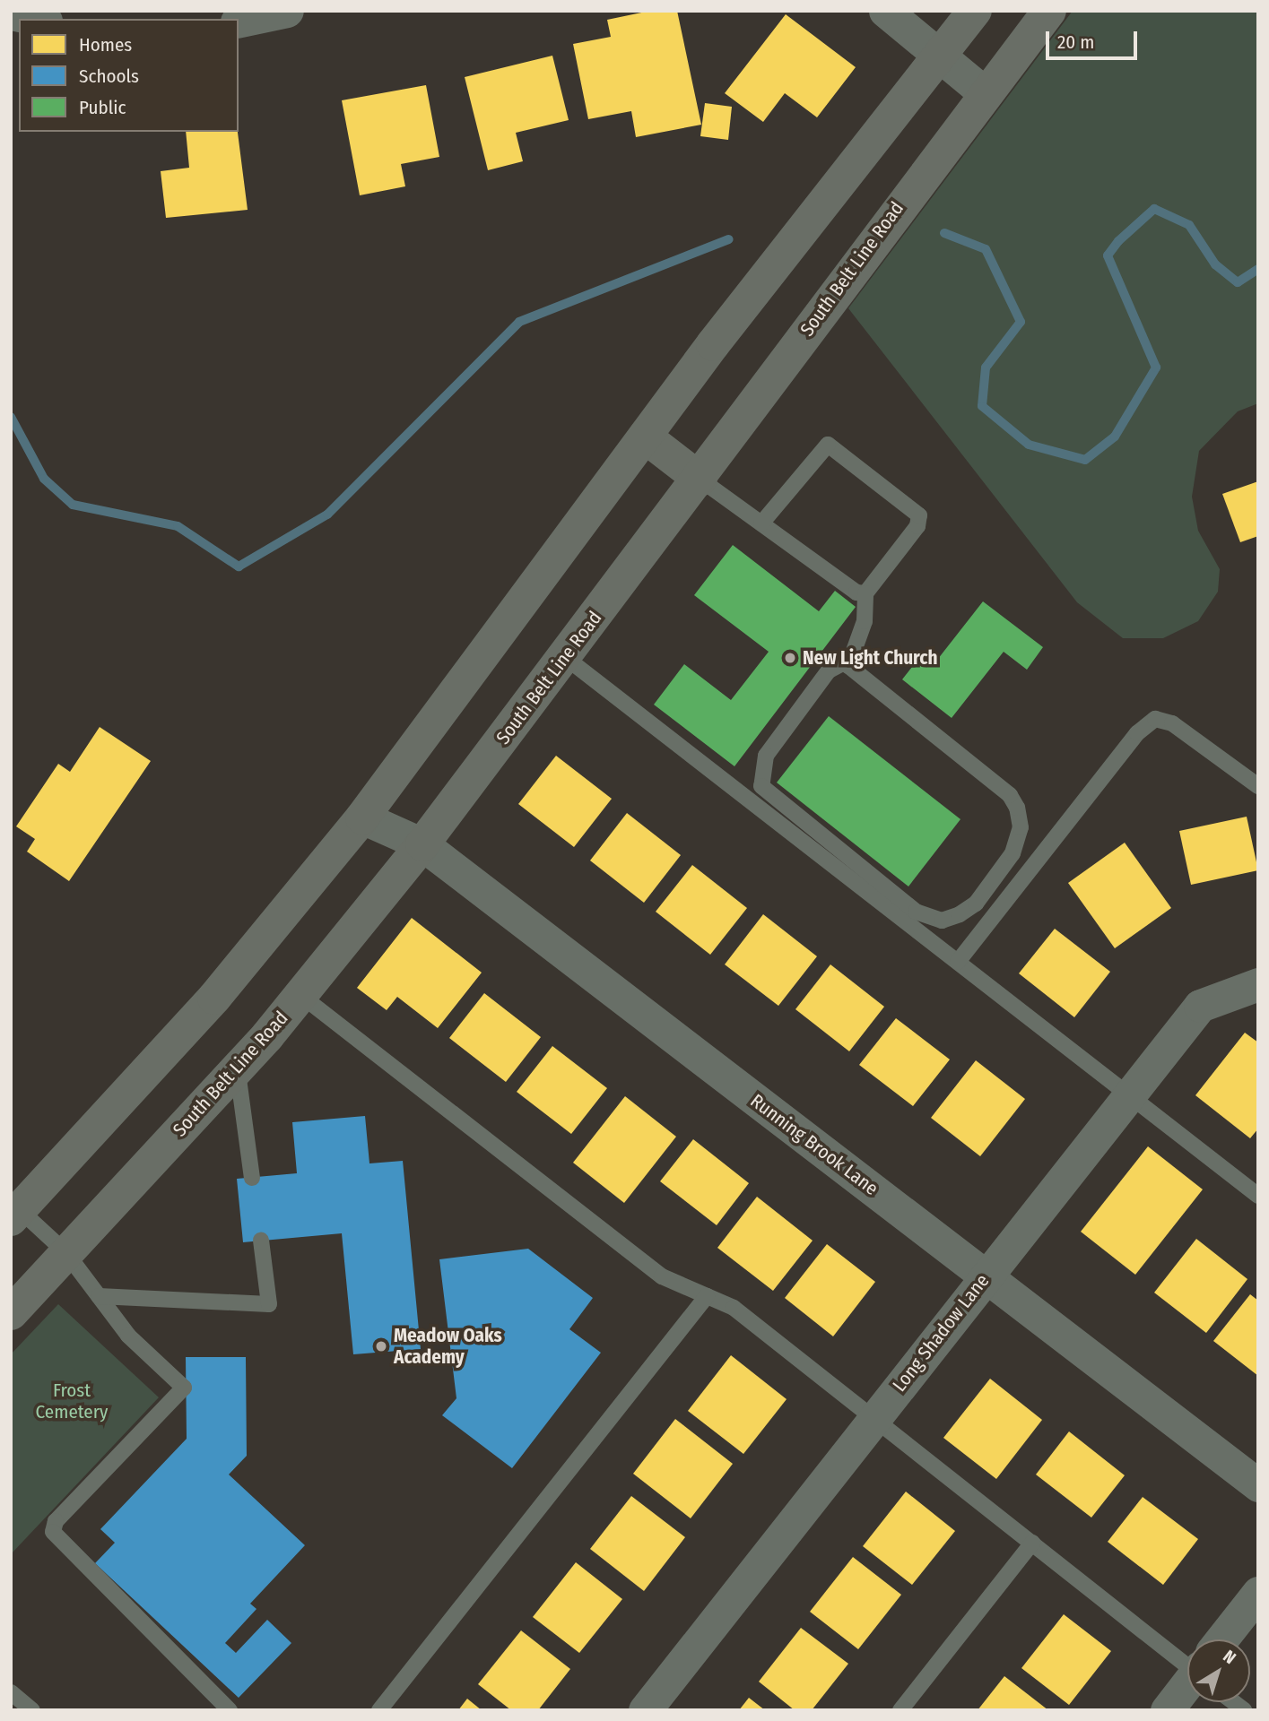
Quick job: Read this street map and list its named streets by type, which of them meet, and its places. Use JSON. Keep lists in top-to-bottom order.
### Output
{
  "streets": {
    "main road": ["South Belt Line Road"],
    "street": ["Running Brook Lane", "Long Shadow Lane"]
  },
  "crossings": [
    ["South Belt Line Road", "Running Brook Lane"],
    ["Running Brook Lane", "Long Shadow Lane"]
  ],
  "parks": ["Frost Cemetery"],
  "places": ["New Light Church", "Meadow Oaks Academy"],
  "legend": ["Homes", "Schools", "Public"],
  "scale_bar": "20 m",
  "north": "top right"
}
